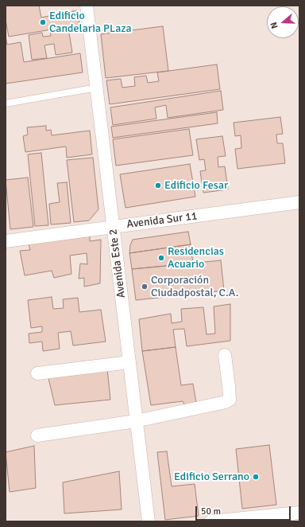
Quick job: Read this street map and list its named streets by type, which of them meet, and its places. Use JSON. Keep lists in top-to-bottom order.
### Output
{
  "streets": {
    "street": ["Avenida Sur 11", "Avenida Este 2"]
  },
  "crossings": [
    ["Avenida Sur 11", "Avenida Este 2"]
  ],
  "places": [
    "Edificio Candelaria PLaza",
    "Edificio Fesar",
    "Residencias Acuario",
    "Corporación Ciudadpostal, C.A.",
    "Edificio Serrano"
  ],
  "scale_bar": "50 m",
  "north": "left"
}
